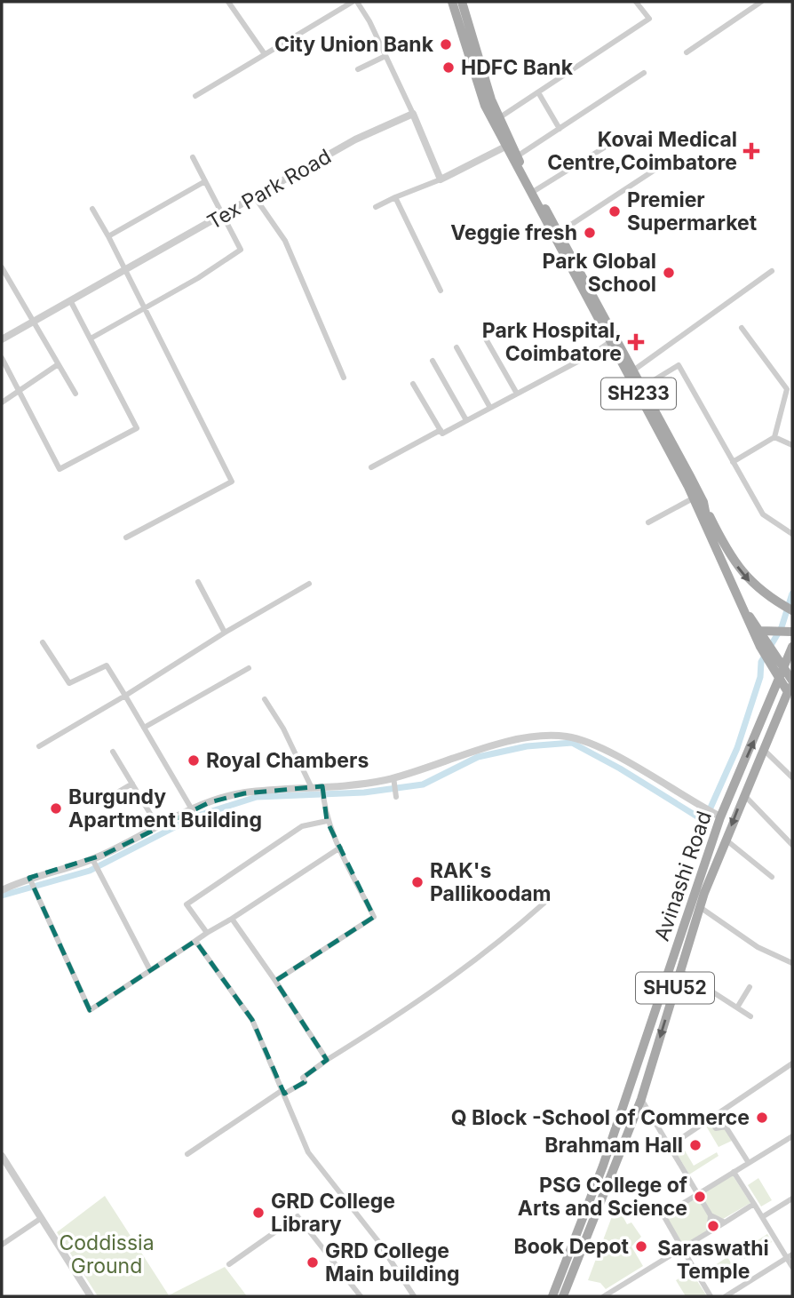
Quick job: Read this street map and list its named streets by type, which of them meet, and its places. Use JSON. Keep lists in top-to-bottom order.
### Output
{
  "streets": {
    "main road": ["SH233", "Avinashi Road", "SHU52"],
    "street": ["Tex Park Road"]
  },
  "crossings": [
    ["SH233", "Avinashi Road"]
  ],
  "parks": ["Coddissia Ground"],
  "places": {
    "other": [
      "City Union Bank",
      "HDFC Bank",
      "Premier Supermarket",
      "Veggie fresh",
      "Park Global School",
      "Royal Chambers",
      "Burgundy Apartment Building",
      "RAK's Pallikoodam",
      "Q Block -School of Commerce",
      "Brahmam Hall",
      "PSG College of Arts and Science",
      "GRD College Library",
      "Saraswathi Temple",
      "Book Depot",
      "GRD College Main building"
    ],
    "health": ["Kovai Medical Centre,Coimbatore", "Park Hospital, Coimbatore"]
  }
}
